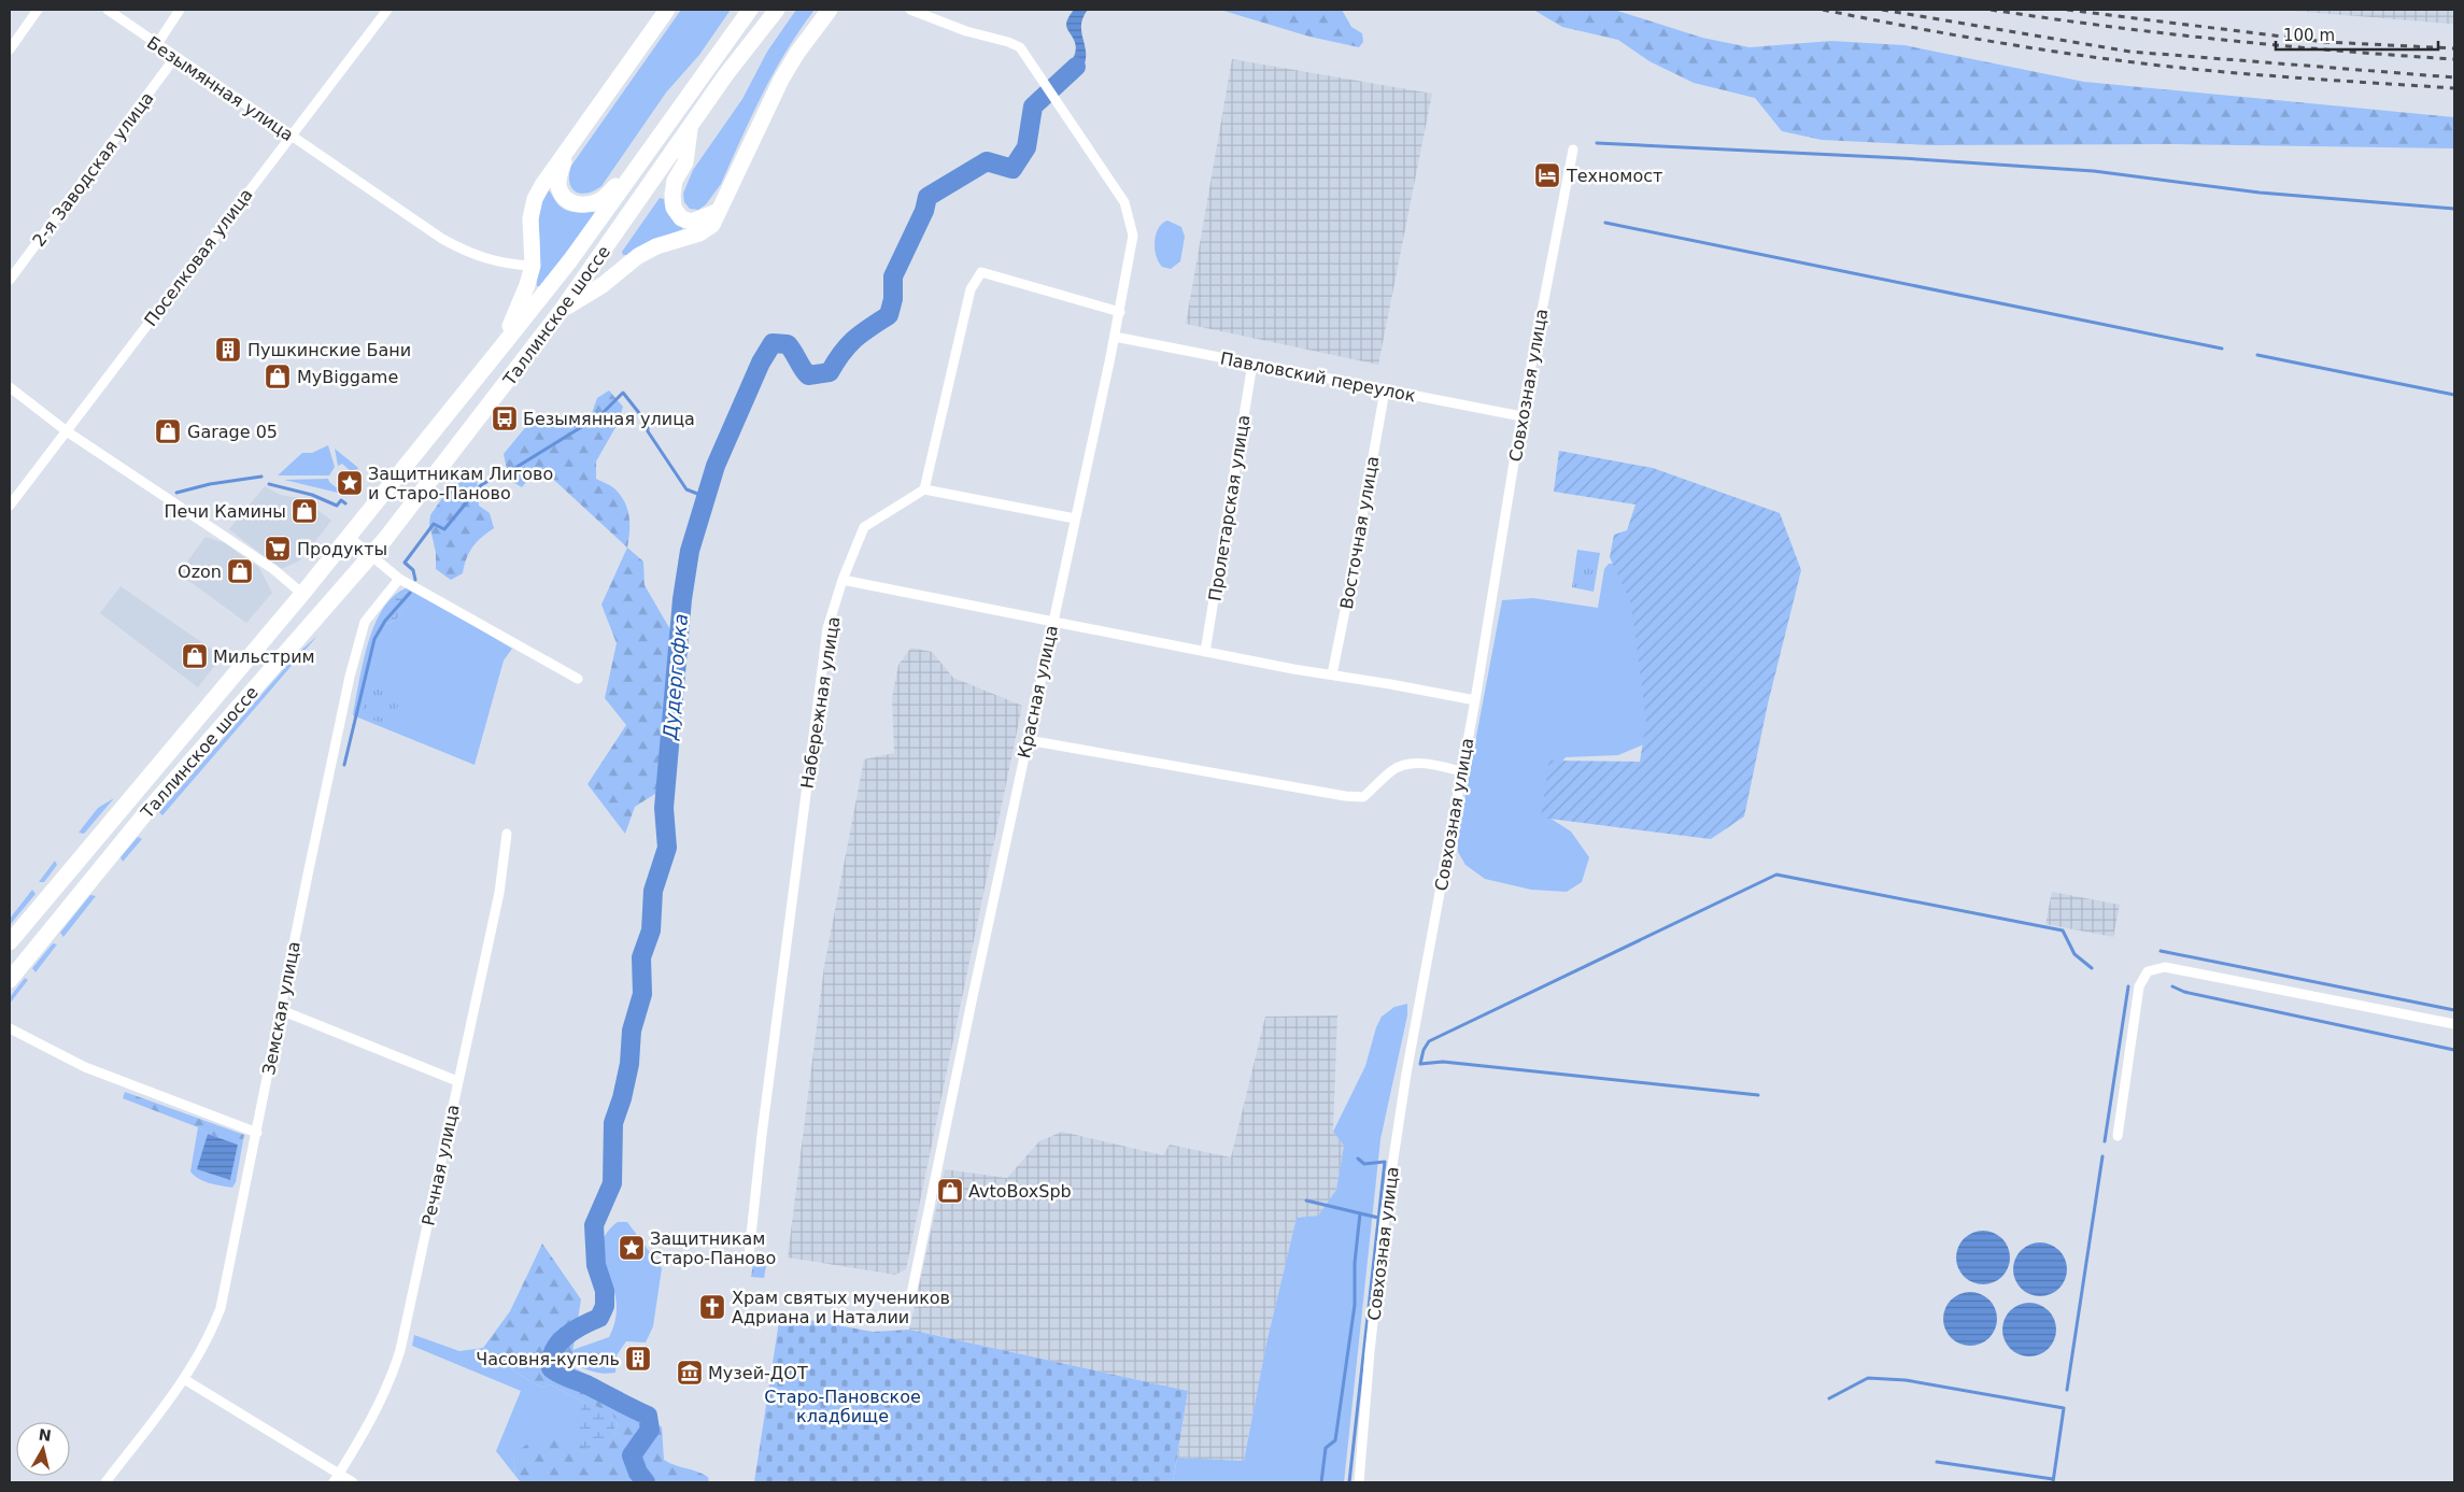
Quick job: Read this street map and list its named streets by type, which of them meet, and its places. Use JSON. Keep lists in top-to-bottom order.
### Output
{
  "streets": {
    "main road": ["Таллинское шоссе"],
    "street": [
      "Безымянная улица",
      "2-я Заводская улица",
      "Поселковая улица",
      "Павловский переулок",
      "Совхозная улица",
      "Пролетарская улица",
      "Восточная улица",
      "Красная улица",
      "Набережная улица",
      "Земская улица",
      "Речная улица"
    ]
  },
  "crossings": [
    ["Безымянная улица", "2-я Заводская улица"],
    ["Безымянная улица", "Поселковая улица"],
    ["Павловский переулок", "Совхозная улица"],
    ["Павловский переулок", "Пролетарская улица"],
    ["Павловский переулок", "Восточная улица"],
    ["Павловский переулок", "Красная улица"]
  ],
  "water": ["Дудергофка"],
  "parks": ["Старо-Пановское кладбище"],
  "places": {
    "hotel": ["Техномост"],
    "building": ["Пушкинские Бани", "Часовня-купель"],
    "shop": [
      "MyBiggame",
      "Garage 05",
      "Печи Камины",
      "Ozon",
      "Мильстрим",
      "AvtoBoxSpb"
    ],
    "bus stop": ["Безымянная улица"],
    "place": ["Защитникам Лигово и Старо-Паново", "Защитникам Старо-Паново"],
    "supermarket": ["Продукты"],
    "church": ["Храм святых мучеников Адриана и Наталии"],
    "museum": ["Музей-ДОТ"]
  },
  "scale_bar": "100 m",
  "north": "top"
}
